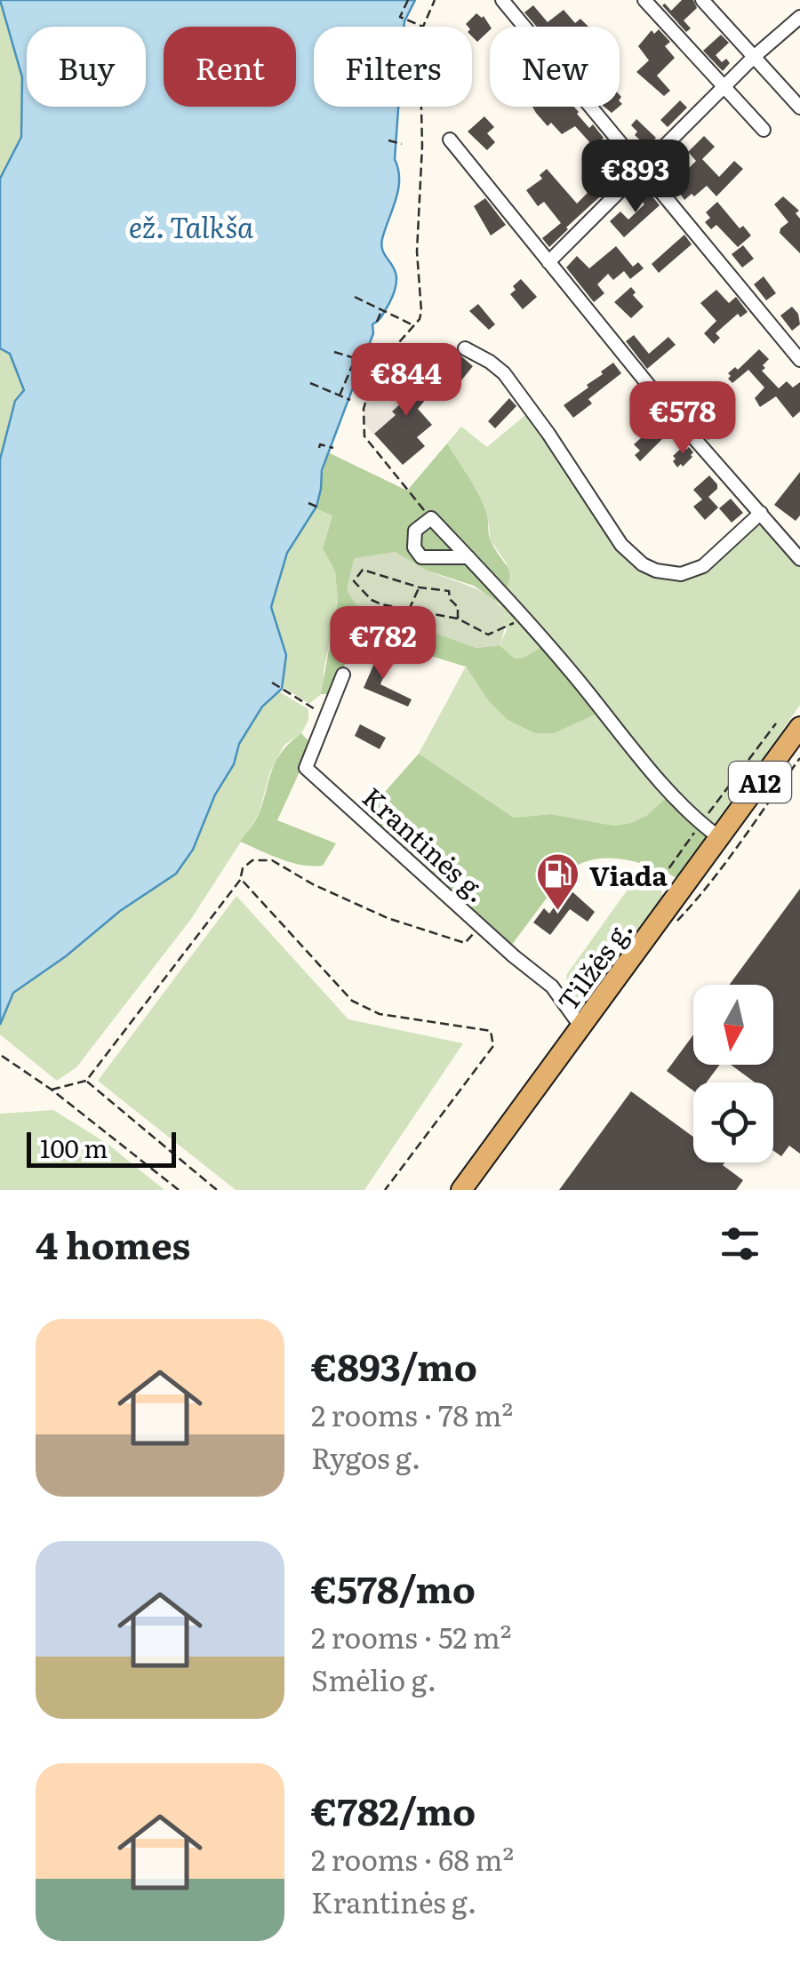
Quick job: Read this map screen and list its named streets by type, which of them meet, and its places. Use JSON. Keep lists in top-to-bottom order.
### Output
{
  "streets": {
    "highway": ["A12", "Tilžės g."],
    "street": ["Krantinės g."]
  },
  "crossings": [
    ["Krantinės g.", "Tilžės g."]
  ],
  "water": ["ež. Talkša"],
  "places": {
    "fuel station": ["Viada"]
  },
  "scale_bar": "100 m",
  "north": "bottom",
  "page": {
    "chip": [
      "Buy",
      "Rent",
      "Filters",
      "New"
    ],
    "price": [
      "€893",
      "€844",
      "€578",
      "€782"
    ],
    "scale": "100 m",
    "heading": "4 homes",
    "list": [
      {
        "name": "€893/mo",
        "note": "2 rooms · 78 m² · Rygos g."
      },
      {
        "name": "€578/mo",
        "note": "2 rooms · 52 m² · Smėlio g."
      },
      {
        "name": "€782/mo",
        "note": "2 rooms · 68 m² · Krantinės g."
      }
    ]
  }
}
